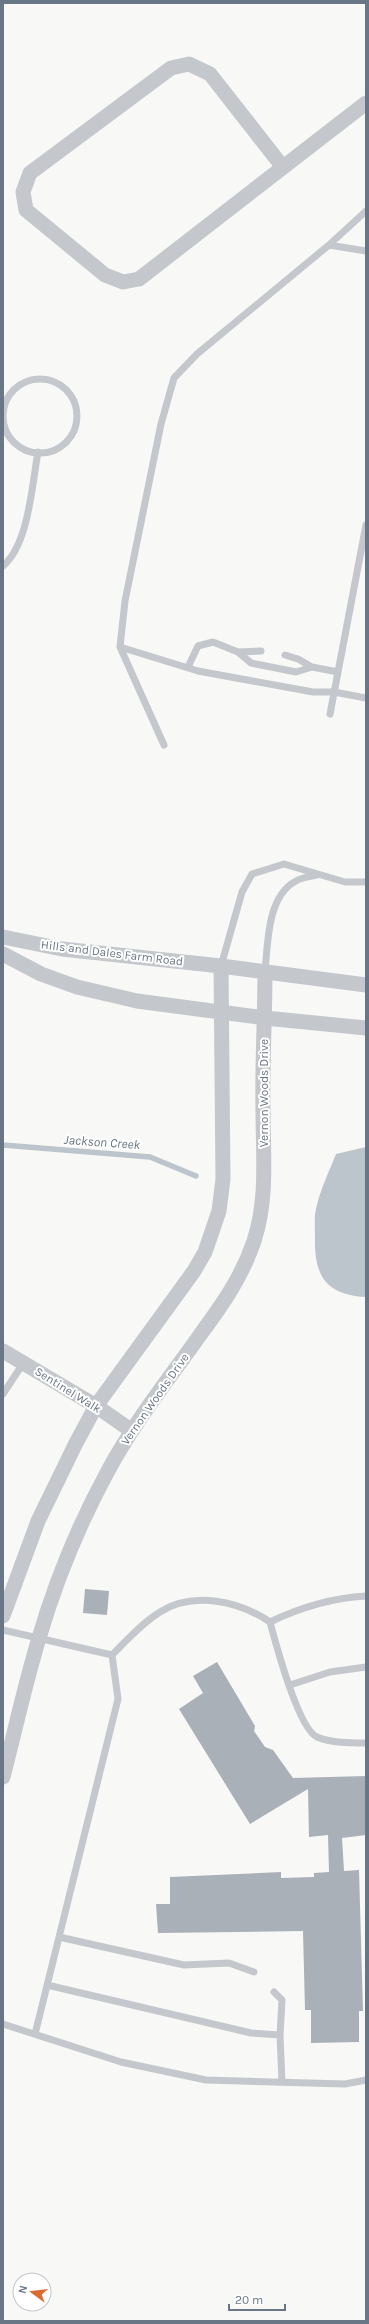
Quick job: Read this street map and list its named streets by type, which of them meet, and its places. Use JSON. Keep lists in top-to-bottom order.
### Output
{
  "streets": {
    "street": ["Hills and Dales Farm Road", "Vernon Woods Drive", "Sentinel Walk"]
  },
  "crossings": [
    ["Vernon Woods Drive", "Sentinel Walk"]
  ],
  "water": ["Jackson Creek"],
  "scale_bar": "20 m",
  "north": "left"
}
